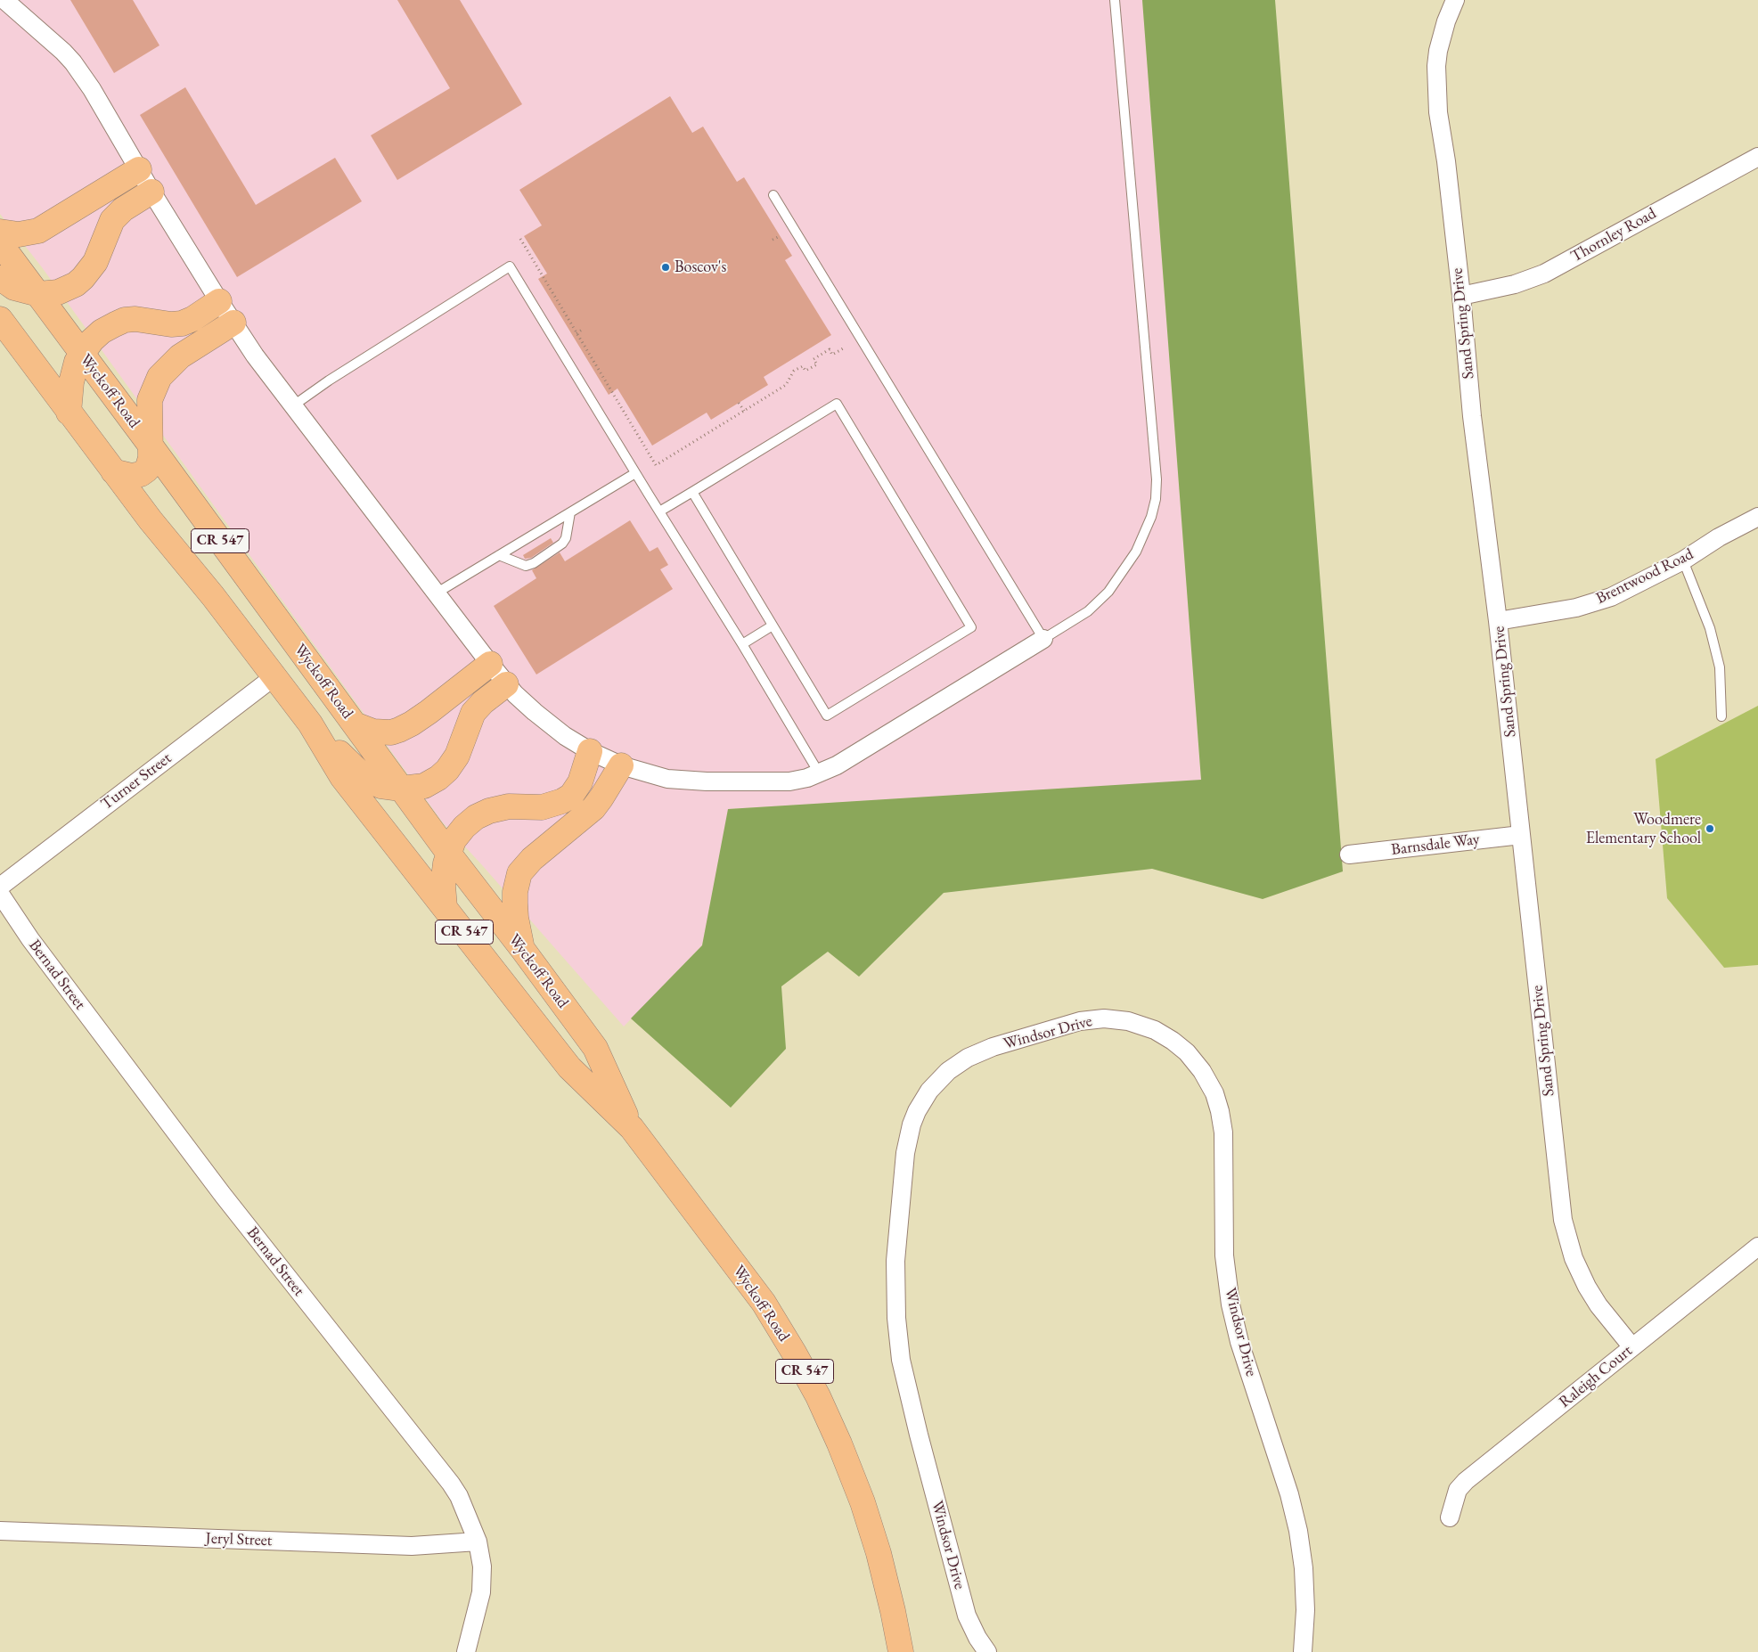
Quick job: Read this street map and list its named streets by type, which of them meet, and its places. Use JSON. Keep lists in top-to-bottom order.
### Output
{
  "streets": {
    "main road": ["Wyckoff Road", "CR 547"],
    "street": [
      "Thornley Road",
      "Sand Spring Drive",
      "Brentwood Road",
      "Turner Street",
      "Barnsdale Way",
      "Bernad Street",
      "Windsor Drive",
      "Raleigh Court",
      "Jeryl Street"
    ]
  },
  "crossings": [
    ["Thornley Road", "Sand Spring Drive"],
    ["Sand Spring Drive", "Brentwood Road"],
    ["Sand Spring Drive", "Barnsdale Way"],
    ["Sand Spring Drive", "Raleigh Court"],
    ["Wyckoff Road", "Turner Street"],
    ["Bernad Street", "Jeryl Street"]
  ],
  "places": ["Boscov's", "Woodmere Elementary School"]
}
